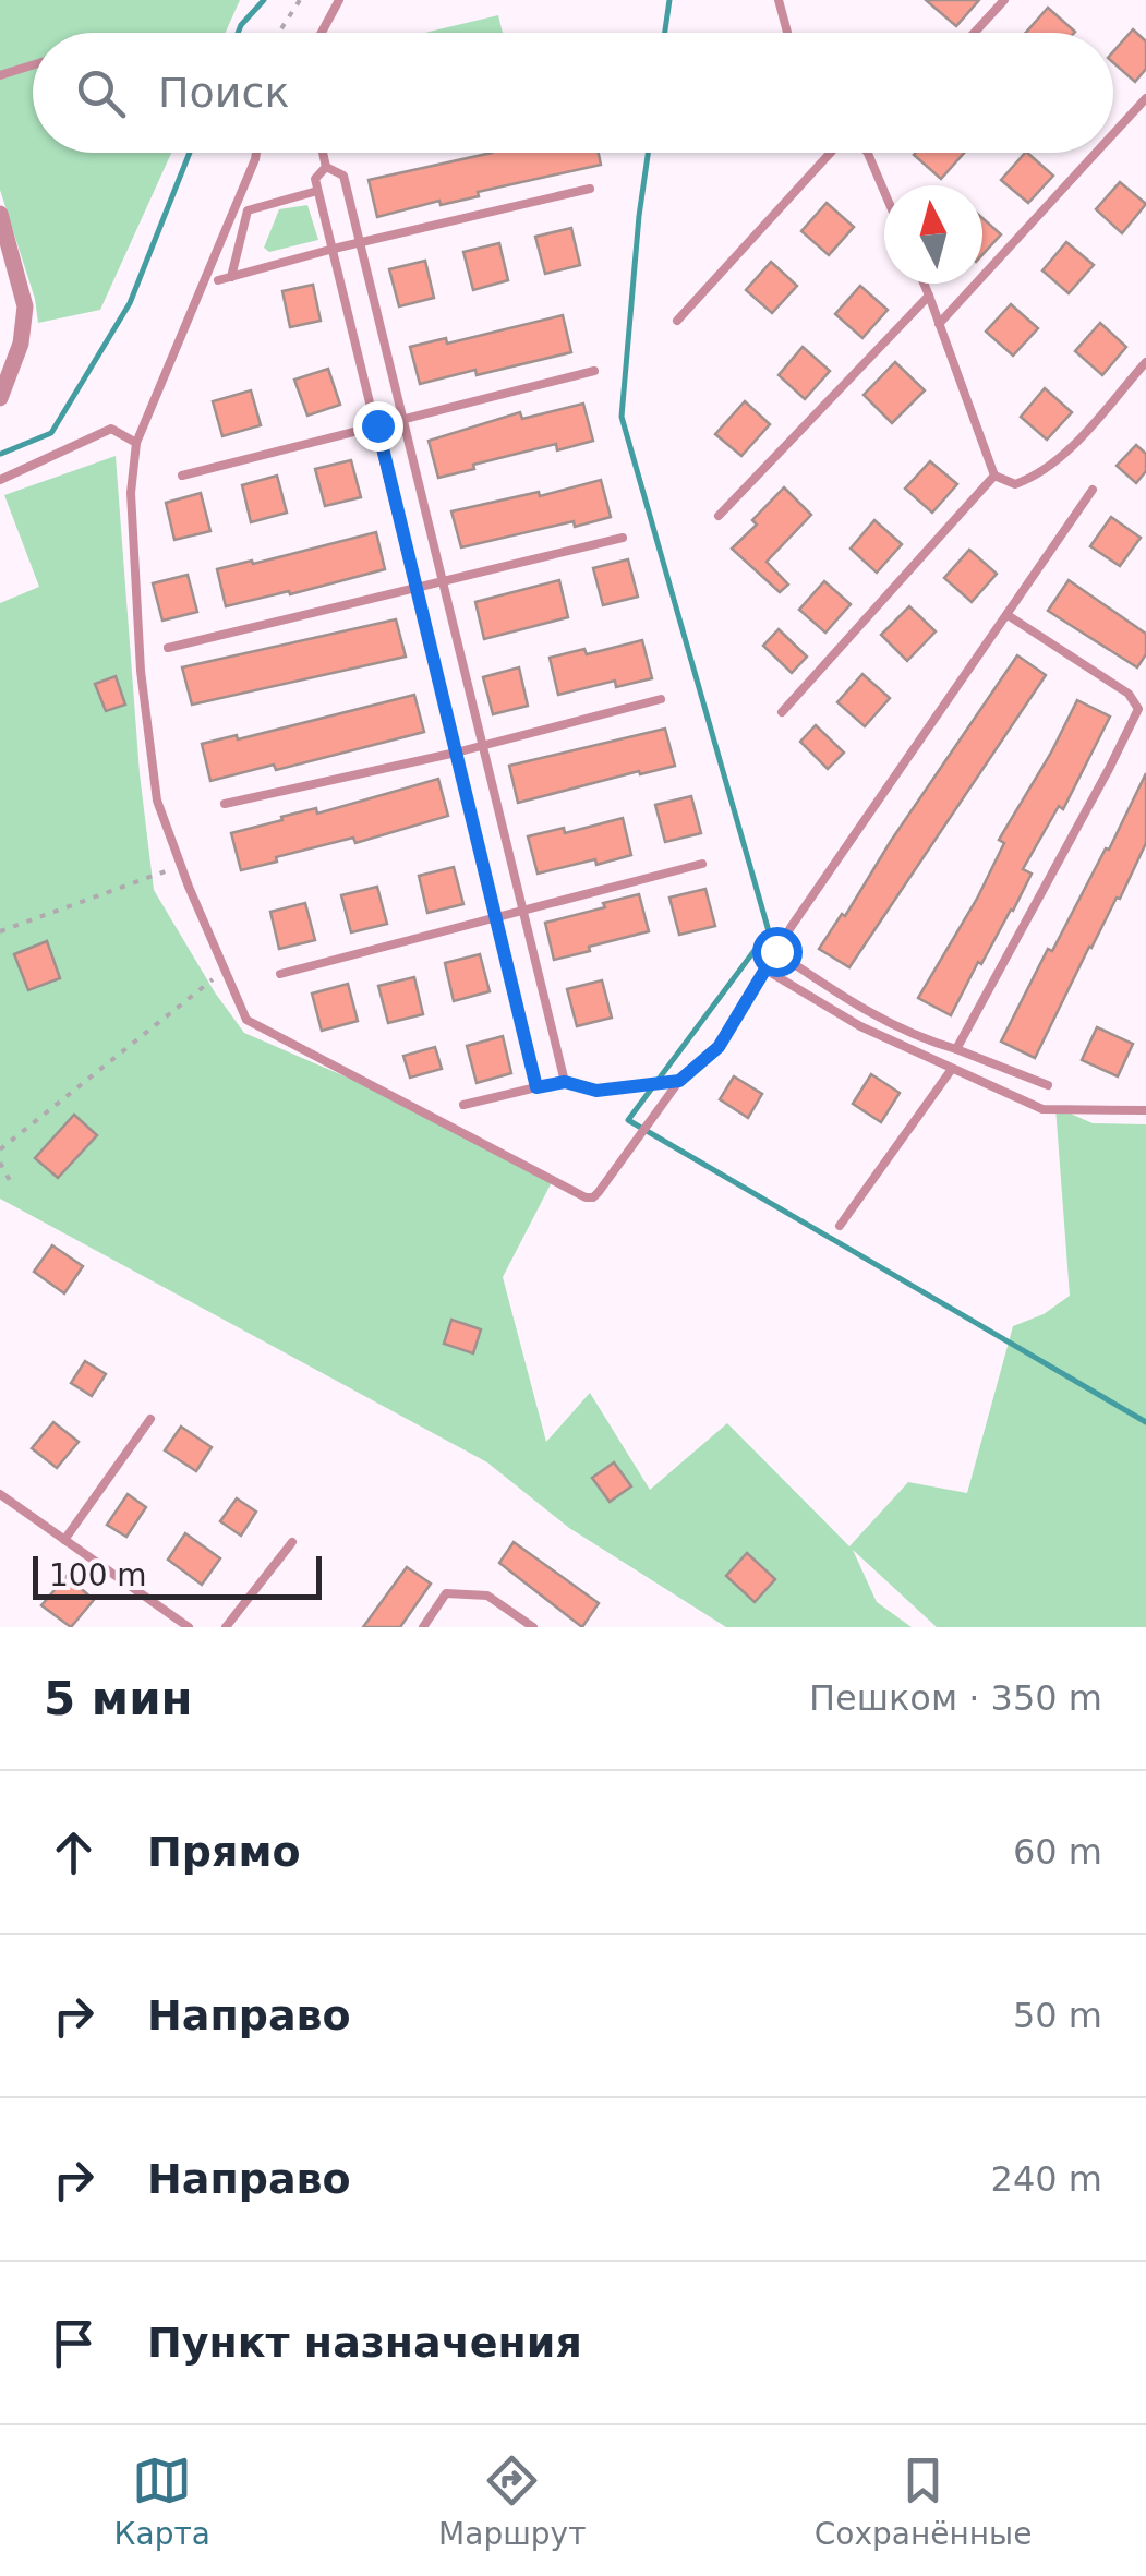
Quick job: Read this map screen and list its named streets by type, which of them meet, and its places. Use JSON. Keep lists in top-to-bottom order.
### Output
{
  "scale_bar": "100 m",
  "north": "top",
  "page": {
    "search": "Поиск",
    "scale": "100 m",
    "heading": ["5 мин", "Пешком · 350 m"],
    "list": [
      ["Прямо", "60 m"],
      ["Направо", "50 m"],
      ["Направо", "240 m"],
      "Пункт назначения"
    ],
    "nav": ["Карта", "Маршрут", "Сохранённые"]
  }
}
